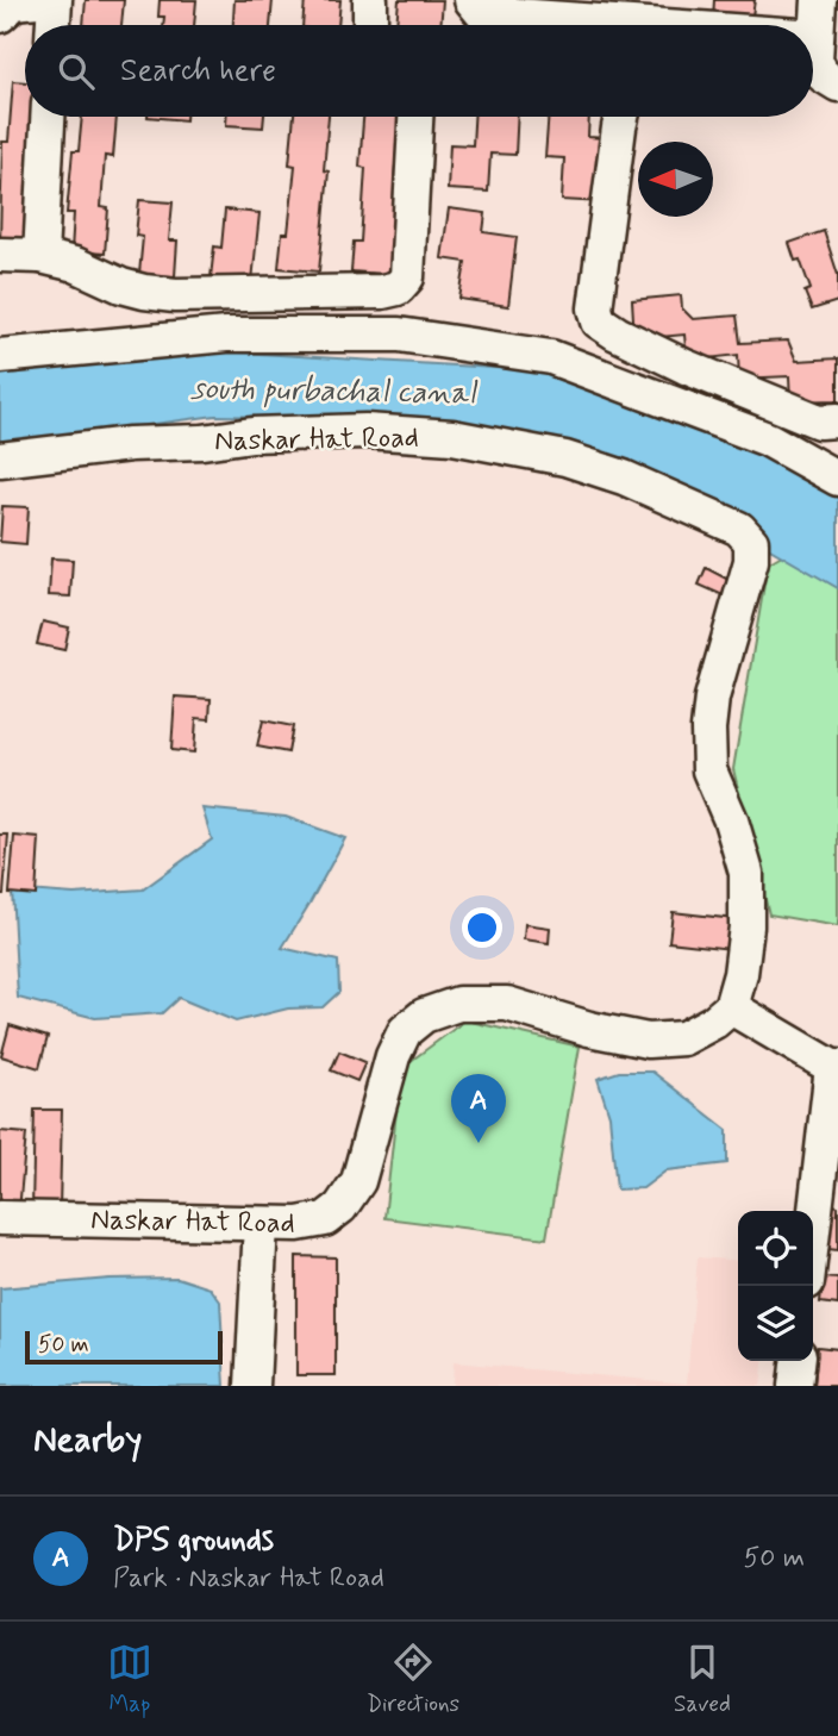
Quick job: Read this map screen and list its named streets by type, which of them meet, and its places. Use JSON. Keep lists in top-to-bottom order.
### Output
{
  "streets": {
    "street": ["Naskar Hat Road"]
  },
  "water": ["south purbachal canal"],
  "scale_bar": "50 m",
  "north": "left",
  "page": {
    "search": "Search here",
    "pins": "A",
    "scale": "50 m",
    "heading": "Nearby",
    "list": [
      {
        "mark": "A",
        "name": "DPS grounds",
        "note": "Park · Naskar Hat Road",
        "value": "50 m"
      }
    ],
    "nav": ["Map", "Directions", "Saved"]
  }
}
